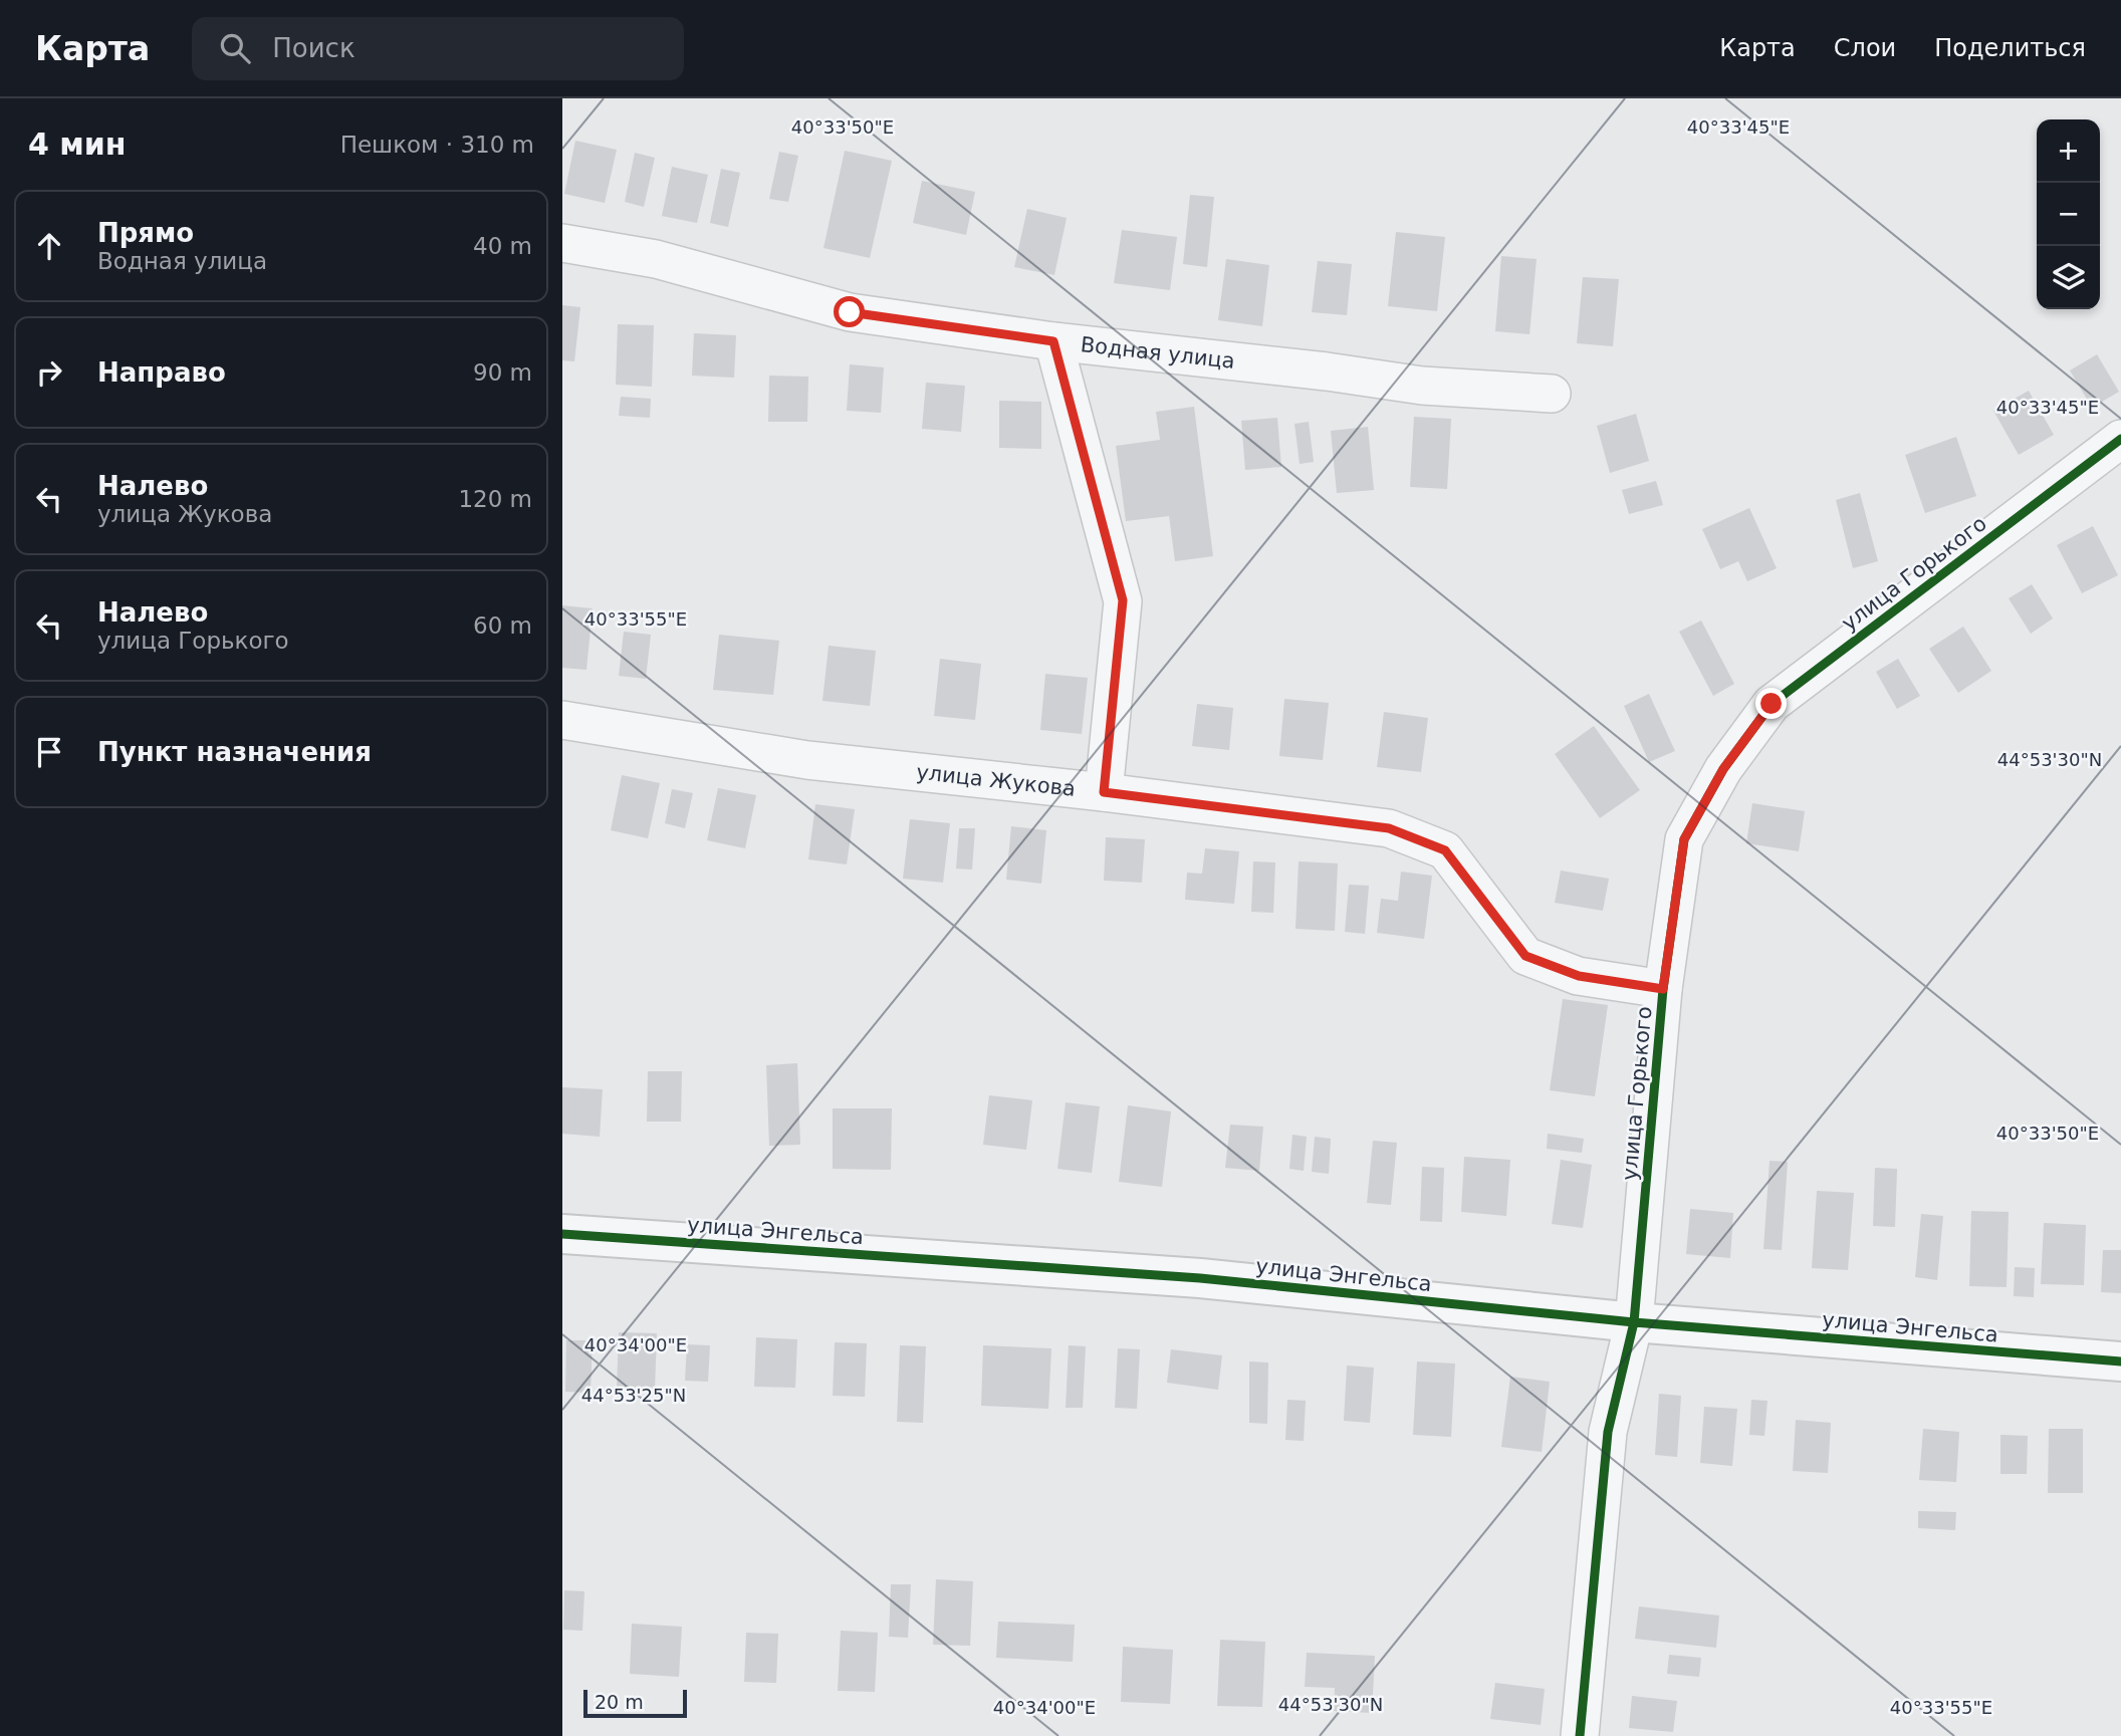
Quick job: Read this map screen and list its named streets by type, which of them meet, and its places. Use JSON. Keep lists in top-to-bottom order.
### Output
{
  "streets": {
    "street": [
      "Водная улица",
      "улица Горького",
      "улица Жукова",
      "улица Энгельса"
    ]
  },
  "crossings": [
    ["улица Горького", "улица Жукова"],
    ["улица Горького", "улица Энгельса"]
  ],
  "scale_bar": "20 m",
  "page": {
    "header": "Карта",
    "search": "Поиск",
    "nav": ["Карта", "Слои", "Поделиться"],
    "heading": ["4 мин", "Пешком · 310 m"],
    "map_buttons": ["+", "−"],
    "list": [
      ["Прямо", "Водная улица", "40 m"],
      ["Направо", "90 m"],
      ["Налево", "улица Жукова", "120 m"],
      ["Налево", "улица Горького", "60 m"],
      "Пункт назначения"
    ],
    "scale": "20 m"
  },
  "coordinates": [
    "40°33'50\"E",
    "40°33'45\"E",
    "40°33'55\"E",
    "44°53'30\"N",
    "40°34'00\"E",
    "44°53'25\"N"
  ]
}
